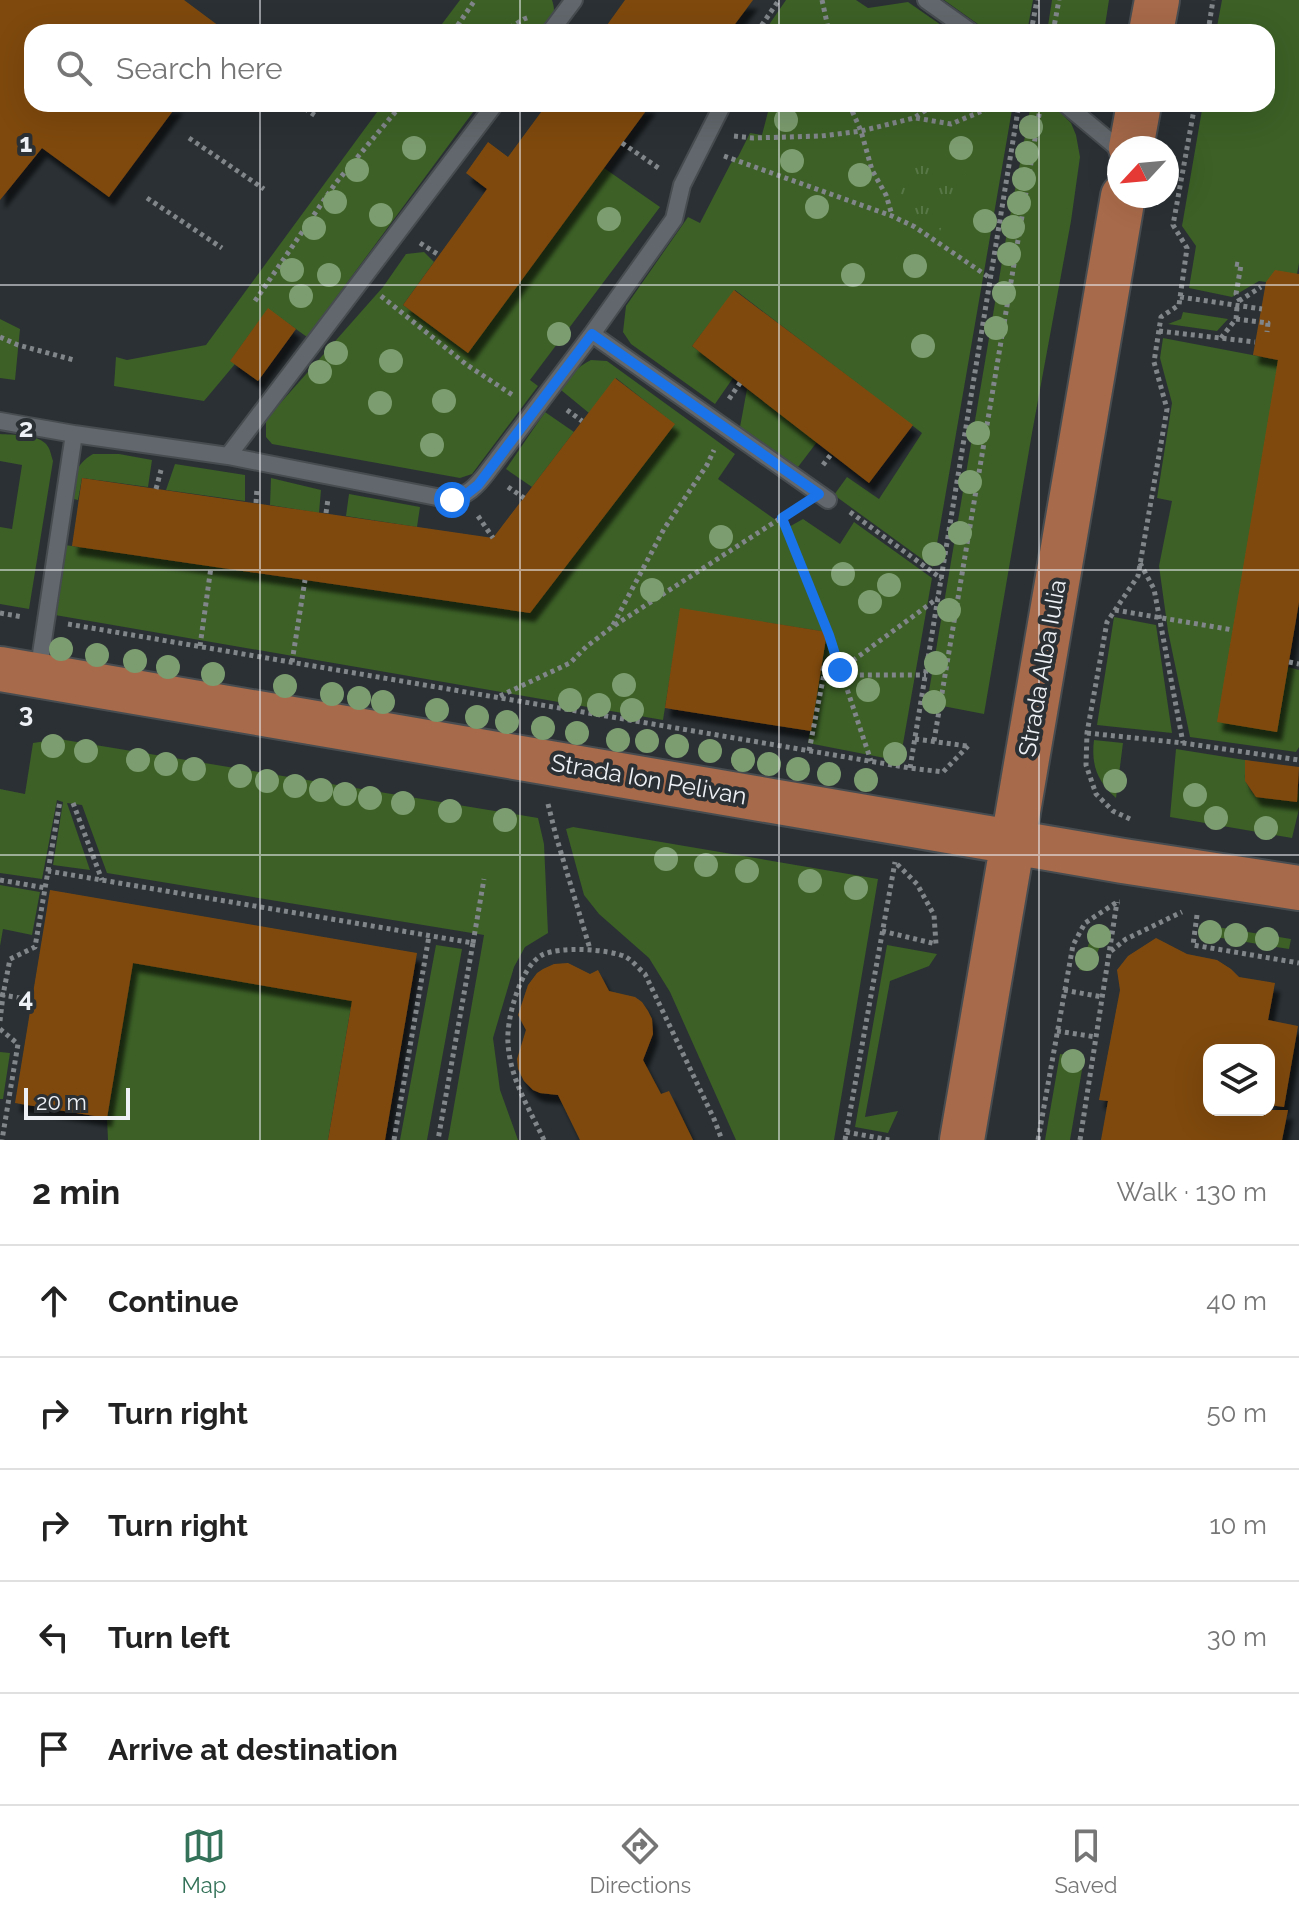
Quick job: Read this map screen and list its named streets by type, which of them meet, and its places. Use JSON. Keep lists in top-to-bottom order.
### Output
{
  "streets": {
    "main road": ["Strada Alba Iulia", "Strada Ion Pelivan"]
  },
  "crossings": [
    ["Strada Alba Iulia", "Strada Ion Pelivan"]
  ],
  "scale_bar": "20 m",
  "north": "bottom left",
  "page": {
    "search": "Search here",
    "scale": "20 m",
    "heading": ["2 min", "Walk · 130 m"],
    "list": [
      ["Continue", "40 m"],
      ["Turn right", "50 m"],
      ["Turn right", "10 m"],
      ["Turn left", "30 m"],
      "Arrive at destination"
    ],
    "nav": ["Map", "Directions", "Saved"]
  },
  "grid": {
    "rows": [
      "1",
      "2",
      "3",
      "4"
    ]
  }
}
